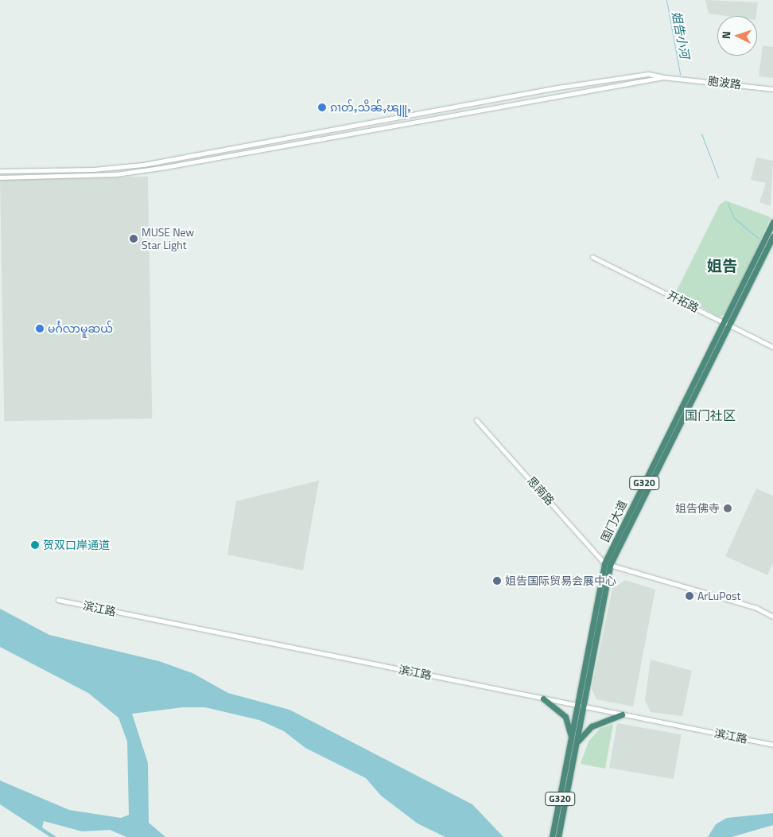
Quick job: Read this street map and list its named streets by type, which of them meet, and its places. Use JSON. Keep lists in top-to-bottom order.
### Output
{
  "streets": {
    "highway": ["G320", "国门大道"],
    "street": [
      "胞波路",
      "开拓路",
      "思南路",
      "滨江路"
    ]
  },
  "crossings": [
    ["开拓路", "国门大道"],
    ["G320", "国门大道"],
    ["思南路", "国门大道"],
    ["国门大道", "滨江路"]
  ],
  "districts": ["姐告", "国门社区"],
  "water": ["姐告小河"],
  "places": [
    "ၵၢတ်ႇသိၼ်ႇၽျူႇ",
    "MUSE New Star Light",
    "မင်္ဂလာမူဆယ်",
    "姐告佛寺",
    "贺双口岸通道",
    "姐告国际贸易会展中心",
    "ArLuPost"
  ],
  "north": "left"
}
